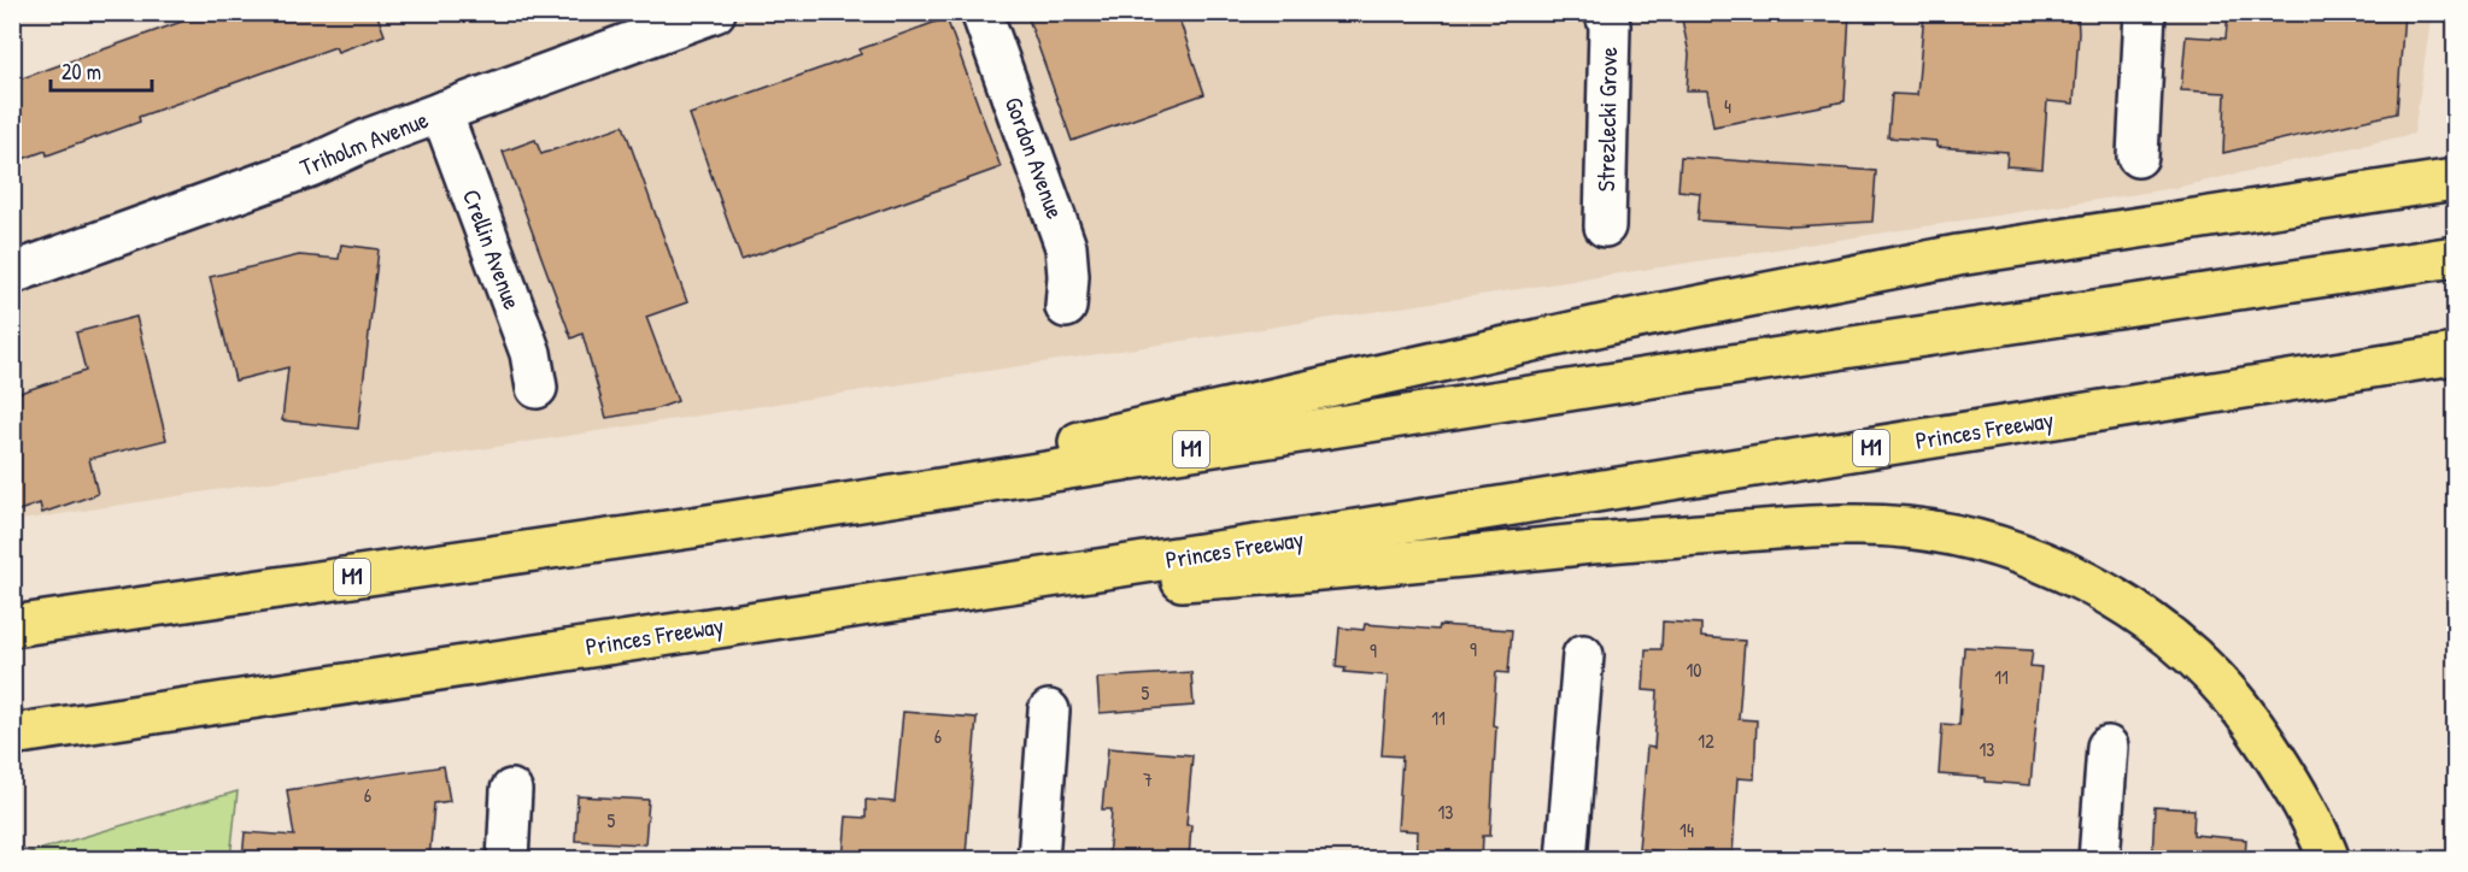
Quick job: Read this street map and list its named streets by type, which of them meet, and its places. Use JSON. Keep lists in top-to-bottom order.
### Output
{
  "streets": {
    "highway": ["Princes Freeway", "M1"],
    "street": [
      "Strezlecki Grove",
      "Triholm Avenue",
      "Gordon Avenue",
      "Crellin Avenue"
    ]
  },
  "crossings": [
    ["Triholm Avenue", "Crellin Avenue"]
  ],
  "house_numbers": [
    "4",
    "9",
    "9",
    "10",
    "11",
    "5",
    "11",
    "6",
    "12",
    "13",
    "7",
    "6",
    "13",
    "5",
    "14"
  ],
  "scale_bar": "20 m"
}
